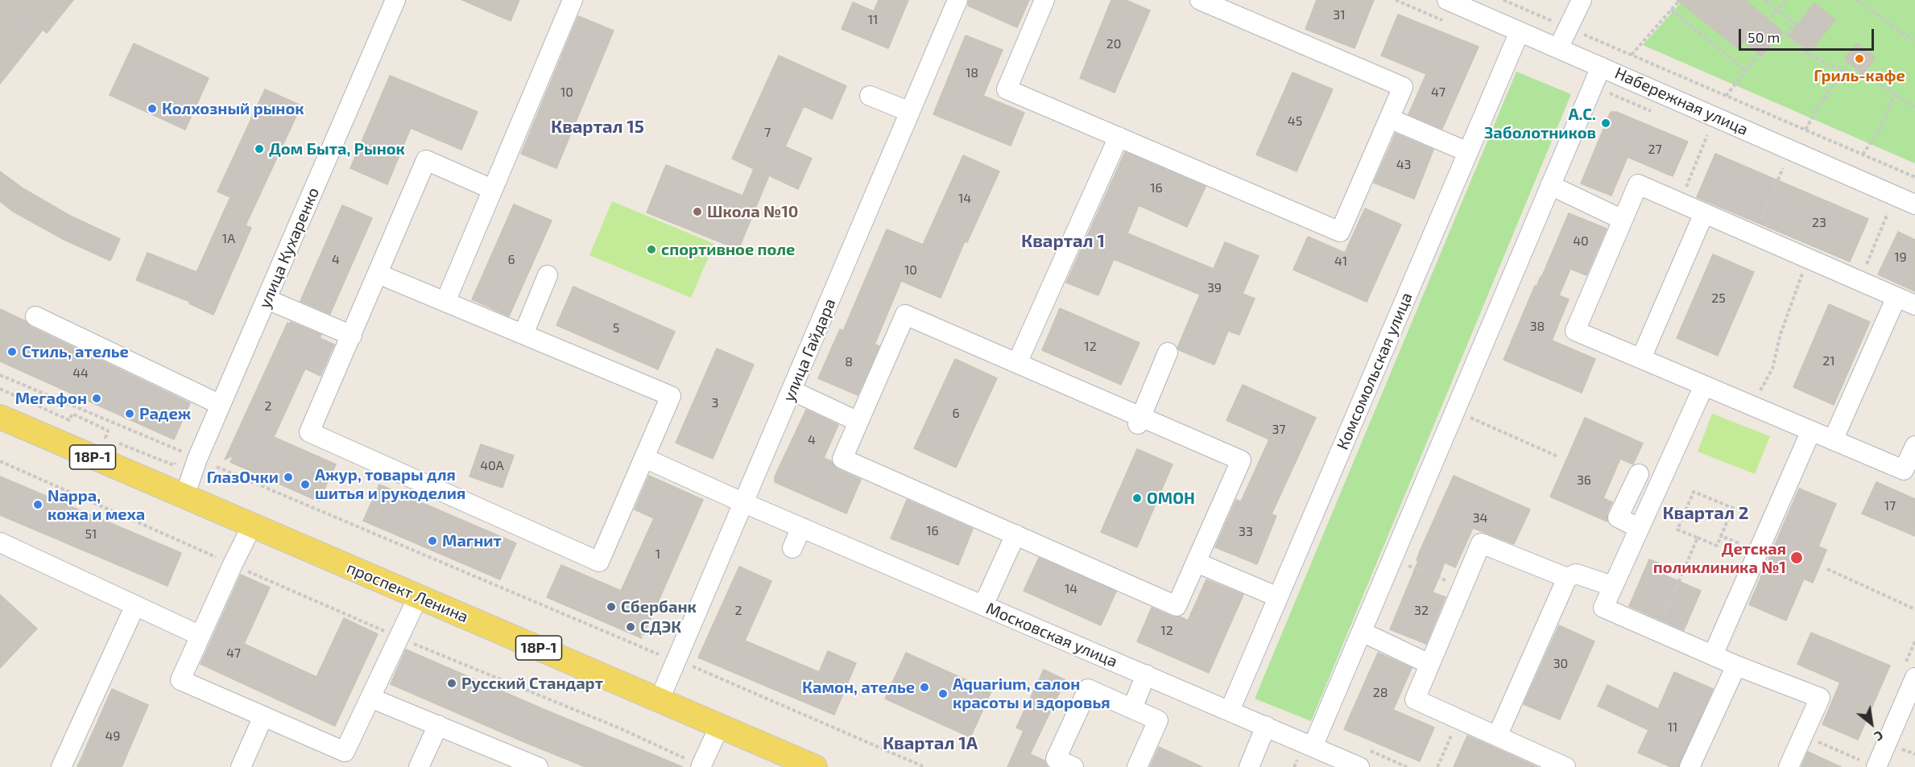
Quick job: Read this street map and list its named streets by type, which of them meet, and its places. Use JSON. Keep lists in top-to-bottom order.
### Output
{
  "streets": {
    "main road": ["18Р-1", "проспект Ленина"],
    "street": [
      "Набережная улица",
      "улица Кухаренко",
      "улица Гайдара",
      "Комсомольская улица",
      "Московская улица"
    ]
  },
  "crossings": [
    ["Набережная улица", "Комсомольская улица"],
    ["улица Кухаренко", "проспект Ленина"],
    ["улица Гайдара", "проспект Ленина"],
    ["улица Гайдара", "Московская улица"],
    ["Комсомольская улица", "Московская улица"]
  ],
  "districts": [
    "Квартал 15",
    "Квартал 1",
    "Квартал 2",
    "Квартал 1А"
  ],
  "places": [
    "Гриль-кафе",
    "Колхозный рынок",
    "А.С. Заболотников",
    "Дом Быта, Рынок",
    "Школа №10",
    "спортивное поле",
    "Стиль, ателье",
    "Мегафон",
    "Радеж",
    "ГлазОчки",
    "Ажур, товары для шитья и рукоделия",
    "ОМОН",
    "Nappa, кожа и меха",
    "Магнит",
    "Детская поликлиника №1",
    "Сбербанк",
    "СДЭК",
    "Русский Стандарт",
    "Камон, ателье",
    "Aquarium, салон красоты и здоровья"
  ],
  "house_numbers": [
    "31",
    "11",
    "20",
    "18",
    "10",
    "47",
    "45",
    "7",
    "27",
    "43",
    "16",
    "14",
    "23",
    "1А",
    "40",
    "19",
    "4",
    "6",
    "41",
    "10",
    "39",
    "25",
    "38",
    "5",
    "12",
    "21",
    "8",
    "44",
    "3",
    "2",
    "6",
    "37",
    "4",
    "40А",
    "36",
    "17",
    "34",
    "16",
    "33",
    "51",
    "1",
    "14",
    "2",
    "32",
    "12",
    "47",
    "30",
    "28",
    "11",
    "49"
  ],
  "scale_bar": "50 m",
  "north": "bottom right"
}
